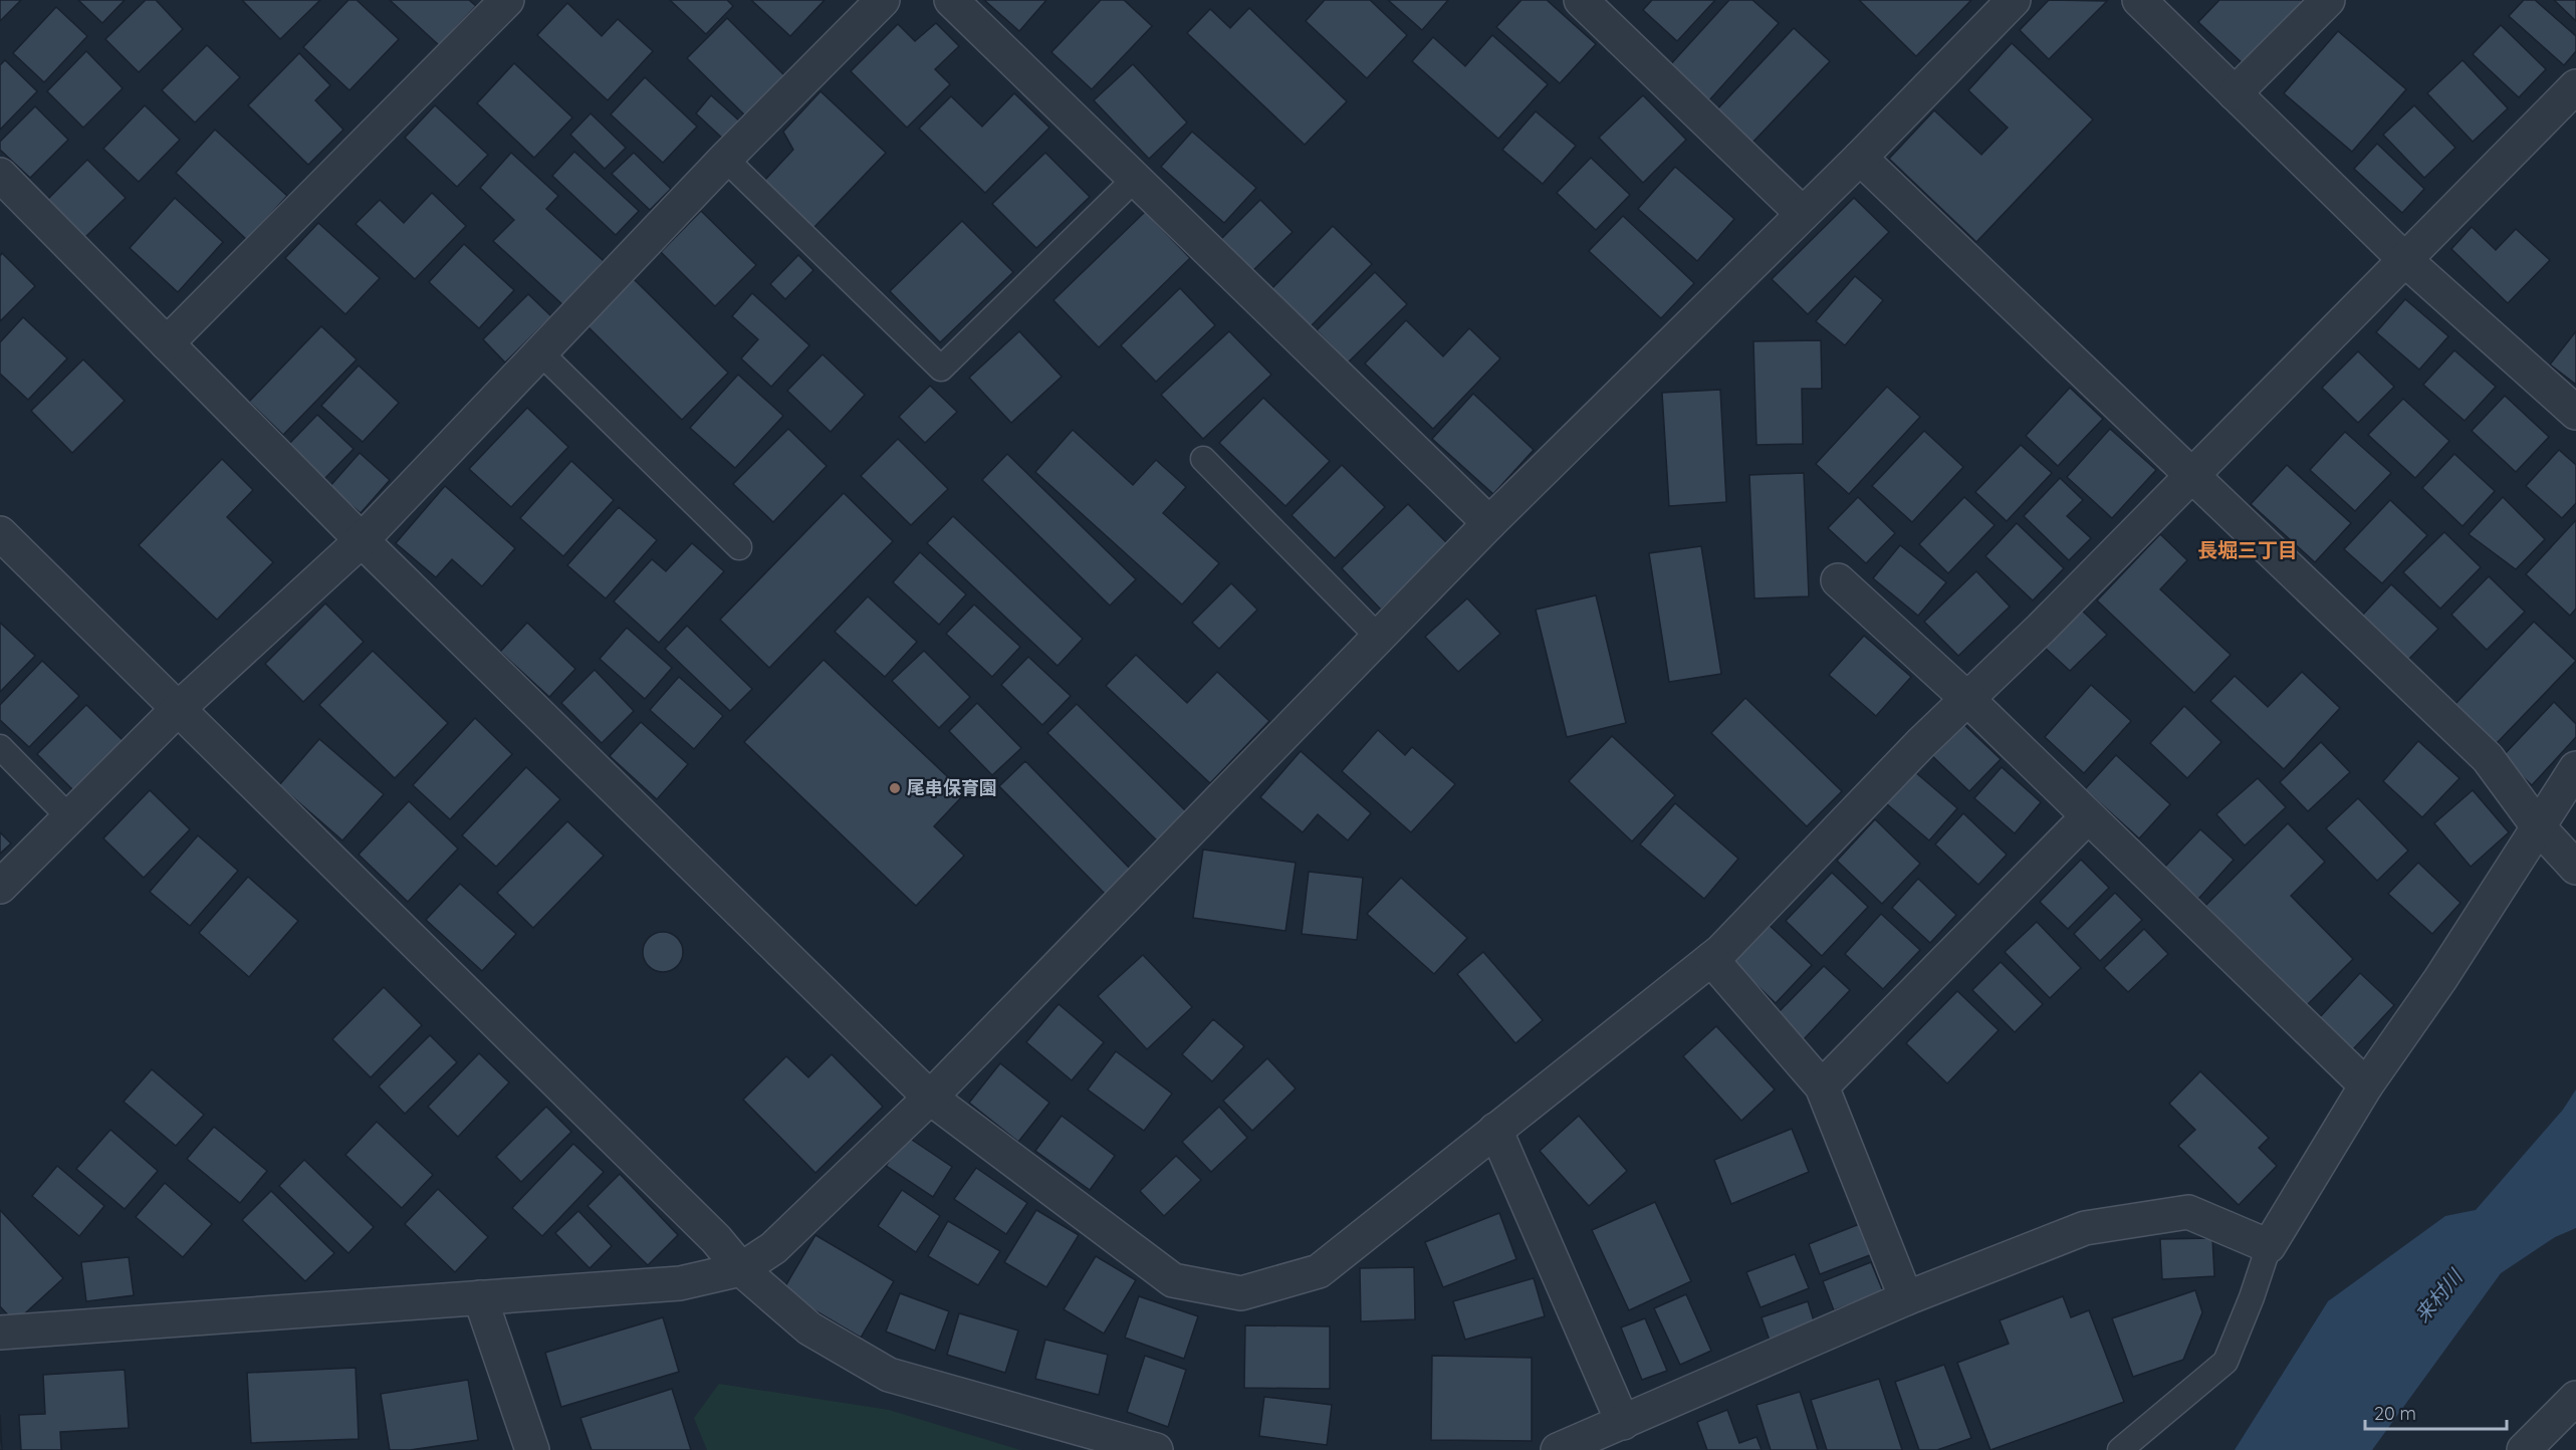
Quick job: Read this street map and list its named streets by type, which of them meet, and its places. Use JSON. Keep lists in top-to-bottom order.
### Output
{
  "districts": ["長堀三丁目"],
  "water": ["来村川"],
  "places": ["尾串保育園"],
  "scale_bar": "20 m"
}
